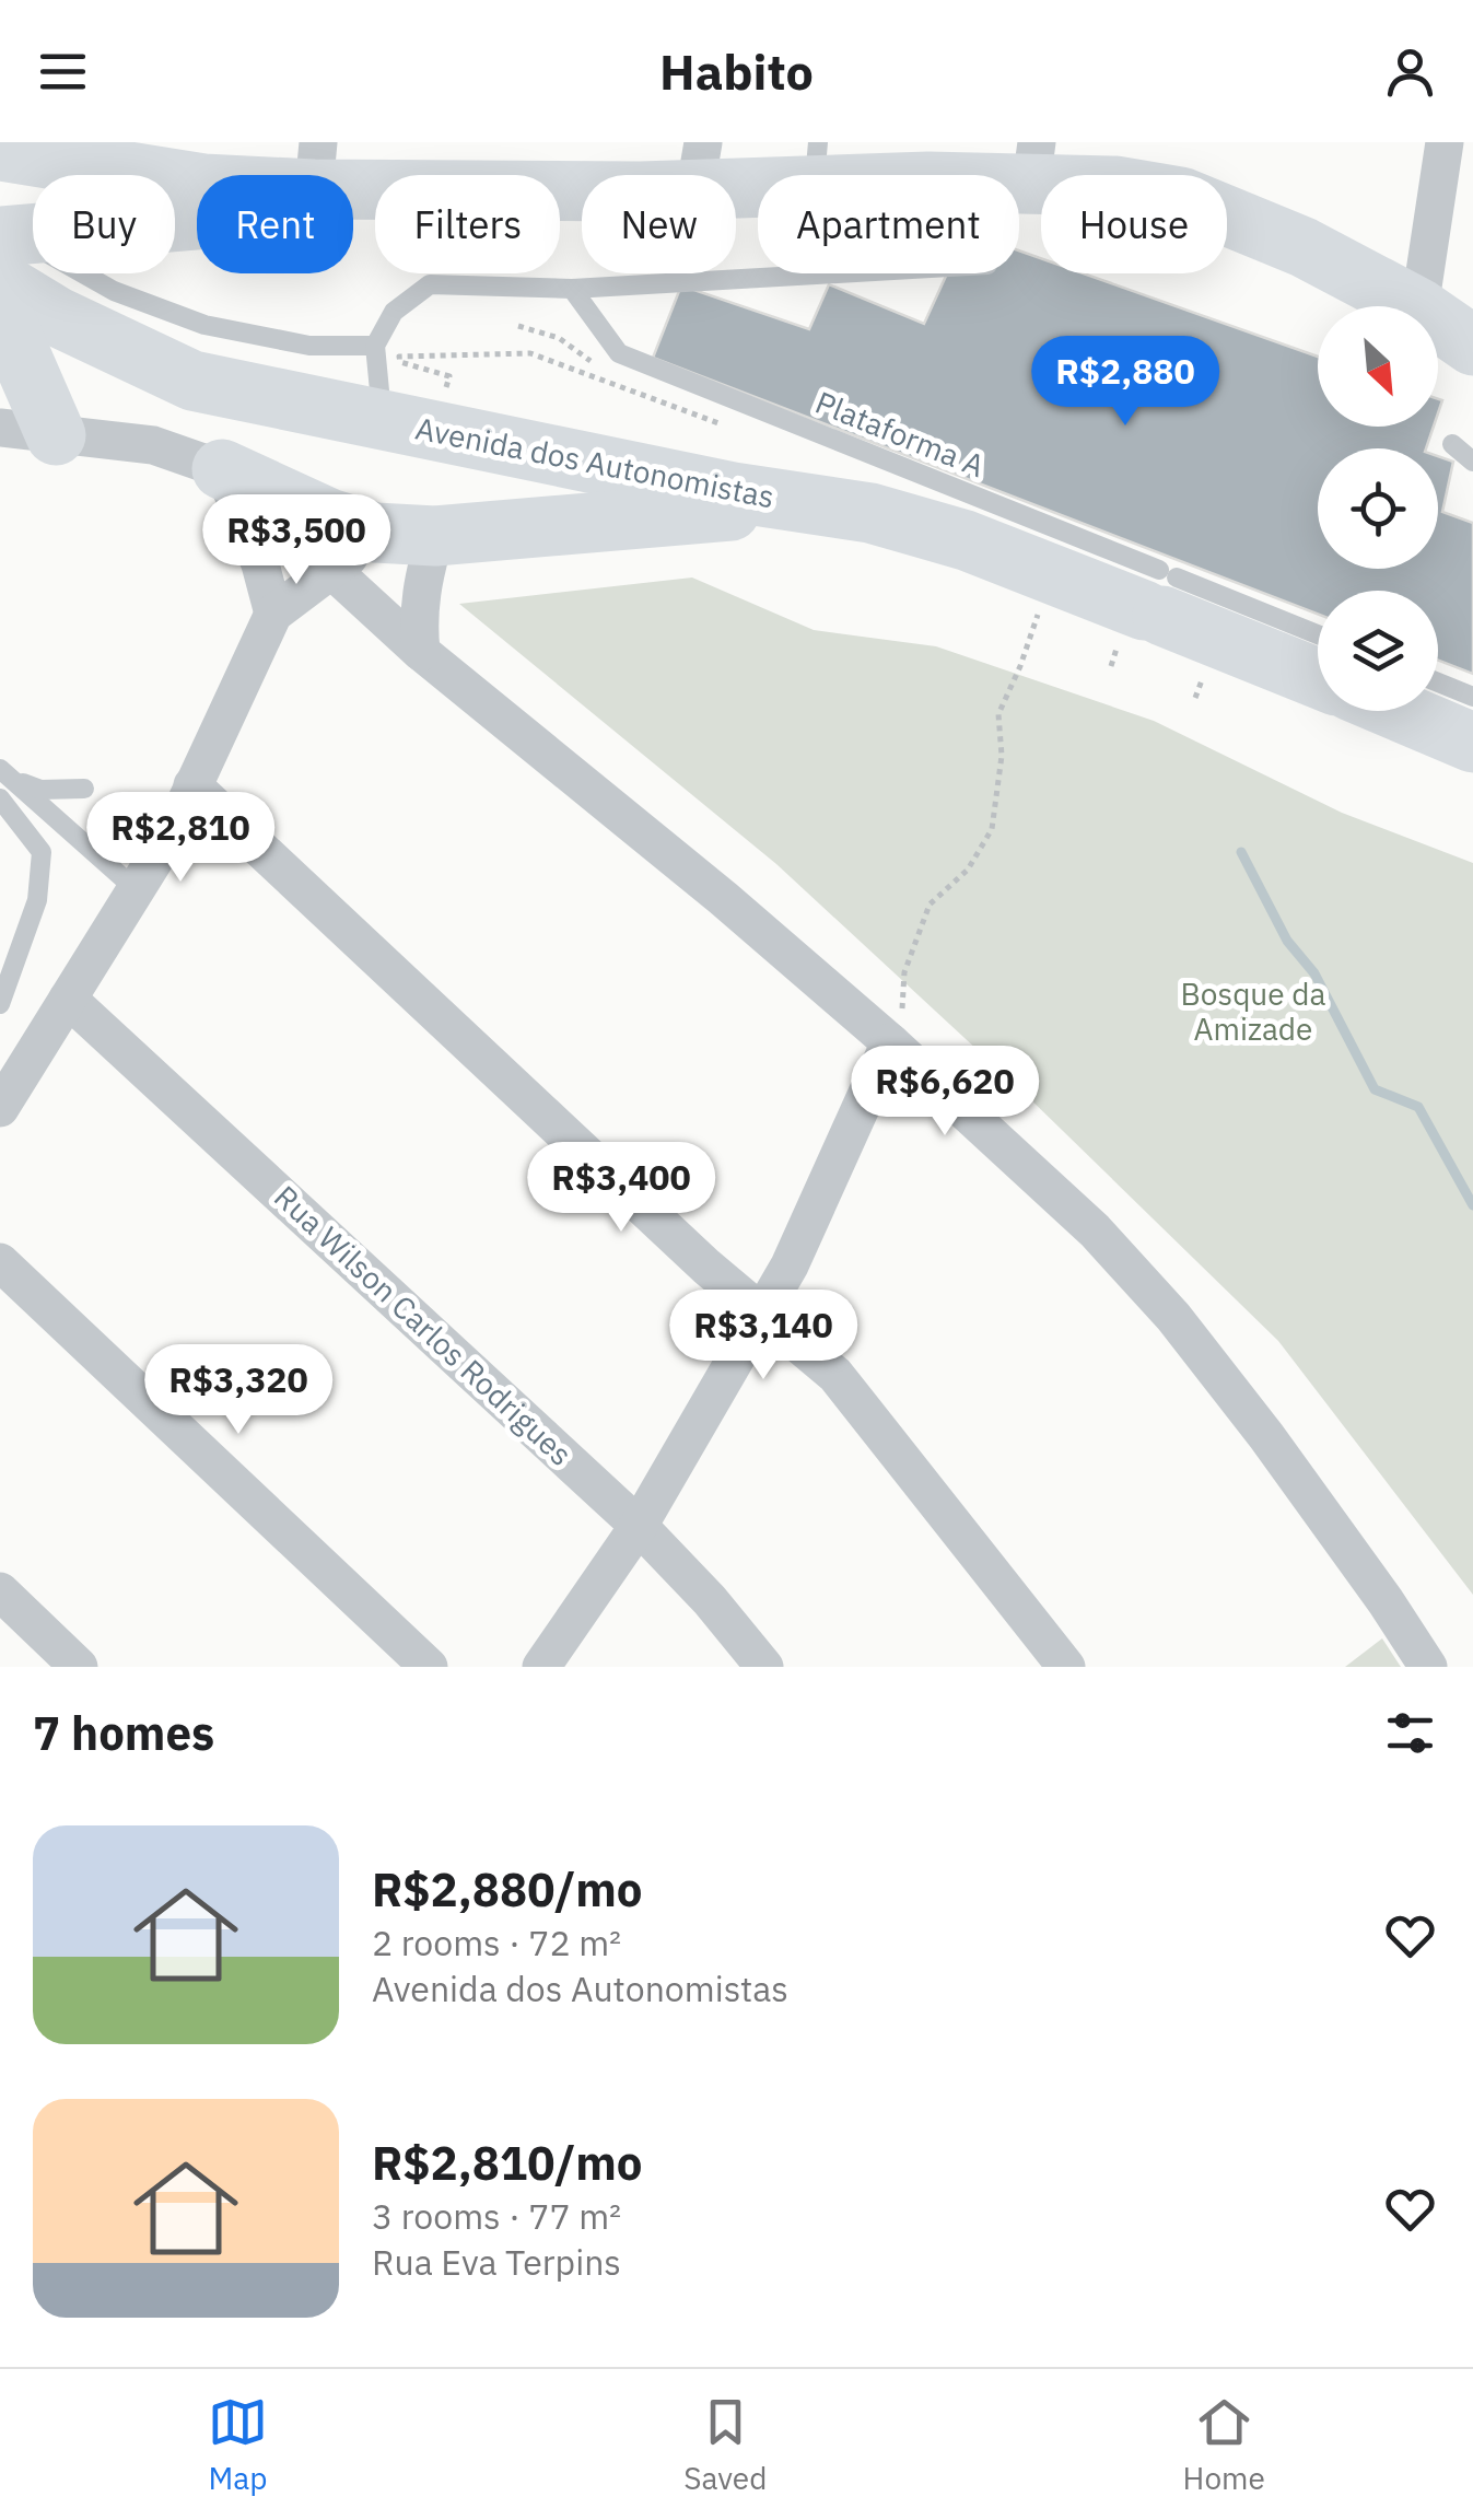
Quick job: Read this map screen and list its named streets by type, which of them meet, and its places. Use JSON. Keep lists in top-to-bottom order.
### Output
{
  "streets": {
    "main road": ["Avenida dos Autonomistas"],
    "street": ["Rua Wilson Carlos Rodrigues"],
    "lane": ["Plataforma A"]
  },
  "crossings": [
    ["Plataforma A", "Avenida dos Autonomistas"]
  ],
  "parks": ["Bosque da Amizade"],
  "north": "bottom right",
  "page": {
    "header": "Habito",
    "chip": [
      "Buy",
      "Rent",
      "Filters",
      "New",
      "Apartment",
      "House"
    ],
    "price": [
      "R$2,880",
      "R$3,500",
      "R$2,810",
      "R$6,620",
      "R$3,400",
      "R$3,140",
      "R$3,320"
    ],
    "heading": "7 homes",
    "list": [
      {
        "name": "R$2,880/mo",
        "note": "2 rooms · 72 m² · Avenida dos Autonomistas"
      },
      {
        "name": "R$2,810/mo",
        "note": "3 rooms · 77 m² · Rua Eva Terpins"
      }
    ],
    "tabs": ["Map", "Saved", "Home"]
  }
}
